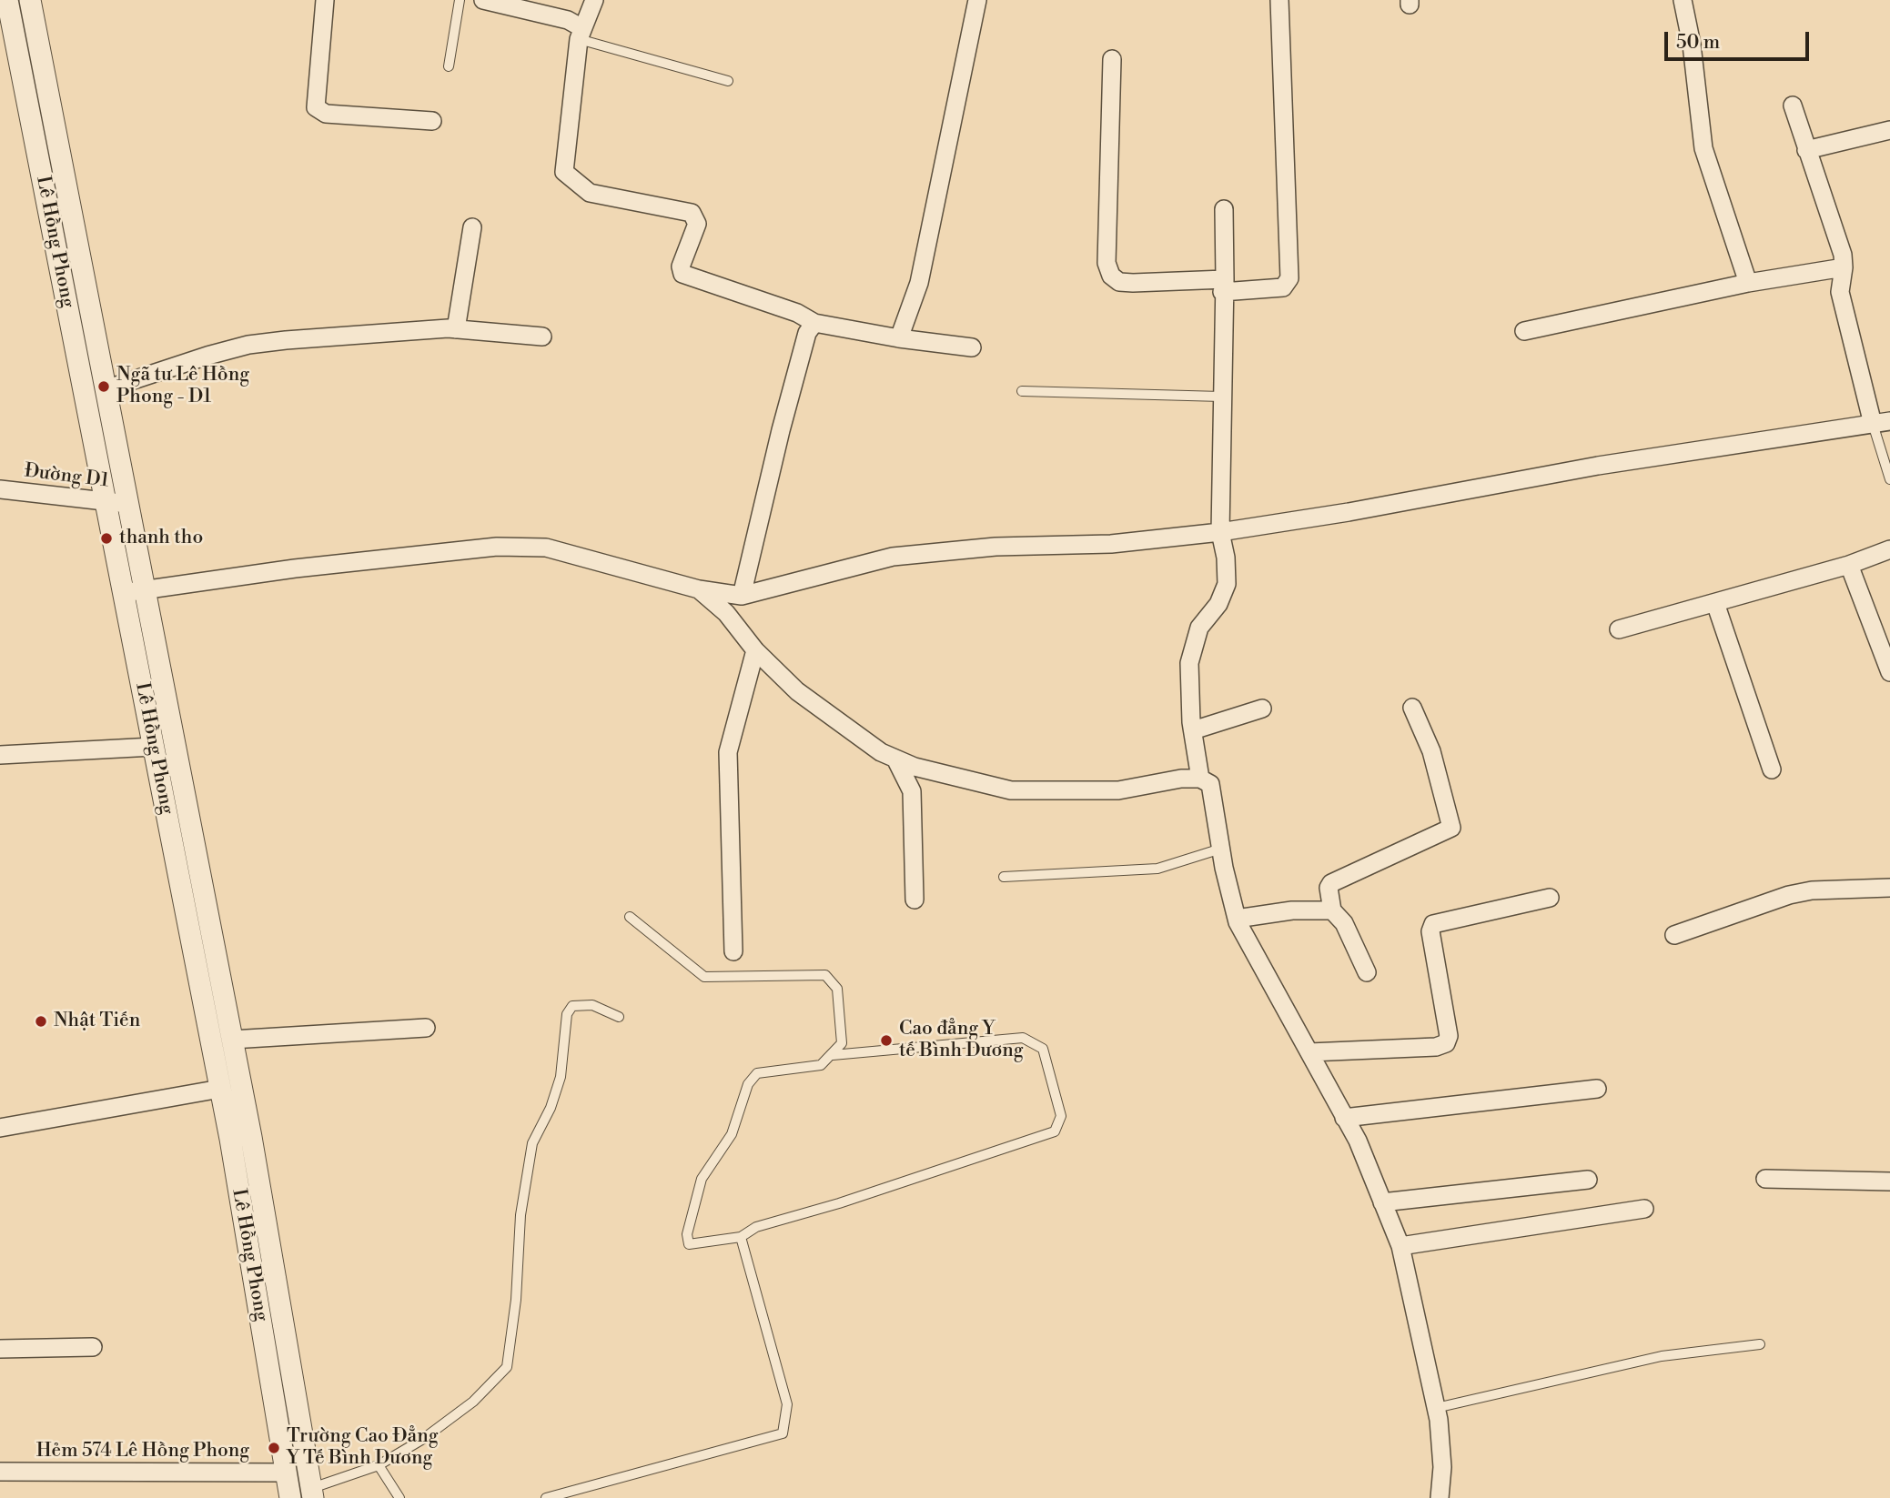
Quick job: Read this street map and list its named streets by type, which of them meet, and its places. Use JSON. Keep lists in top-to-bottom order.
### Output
{
  "streets": {
    "street": ["Lê Hồng Phong", "Đường D1", "Hẻm 574 Lê Hồng Phong"]
  },
  "crossings": [
    ["Lê Hồng Phong", "Đường D1"],
    ["Lê Hồng Phong", "Hẻm 574 Lê Hồng Phong"]
  ],
  "places": [
    "Ngã tư Lê Hồng Phong - D1",
    "thanh tho",
    "Nhật Tiến",
    "Cao đẳng Y tế Bình Dương",
    "Trường Cao Đẳng Y Tế Bình Dương"
  ],
  "scale_bar": "50 m"
}
